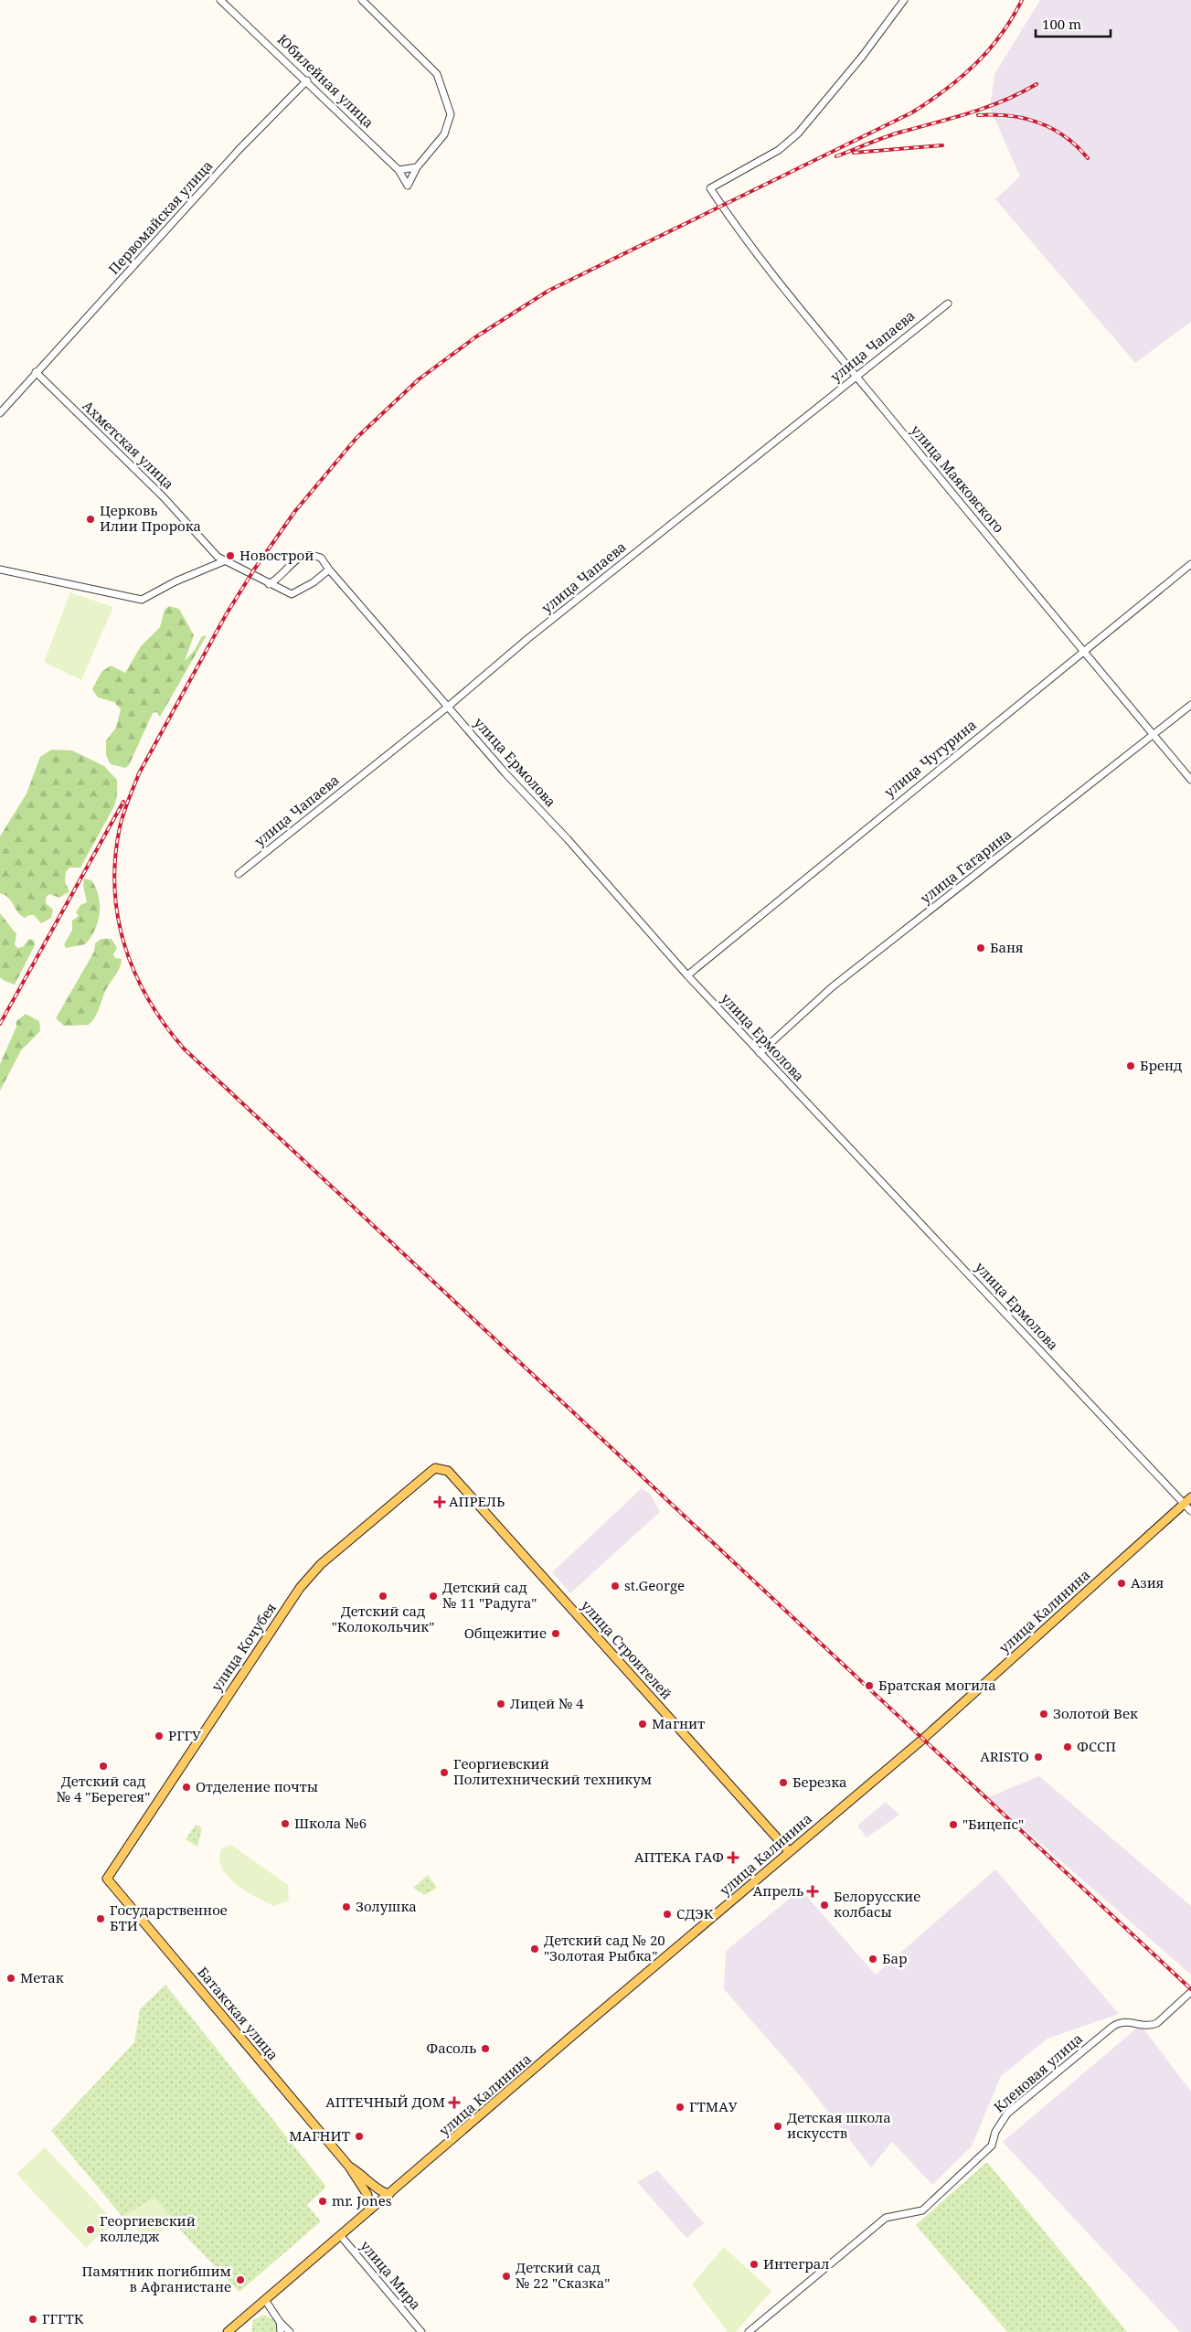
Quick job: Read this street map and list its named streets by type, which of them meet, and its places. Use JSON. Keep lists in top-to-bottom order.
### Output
{
  "streets": {
    "main road": [
      "улица Калинина",
      "улица Кочубея",
      "улица Строителей",
      "Батакская улица"
    ],
    "street": [
      "Юбилейная улица",
      "Первомайская улица",
      "улица Чапаева",
      "Ахметская улица",
      "улица Маяковского",
      "улица Чугурина",
      "улица Ермолова",
      "улица Гагарина",
      "Кленовая улица",
      "улица Мира"
    ]
  },
  "crossings": [
    ["Юбилейная улица", "Первомайская улица"],
    ["Первомайская улица", "Ахметская улица"],
    ["улица Чапаева", "улица Маяковского"],
    ["улица Чапаева", "улица Ермолова"],
    ["Ахметская улица", "улица Ермолова"],
    ["улица Маяковского", "улица Чугурина"],
    ["улица Маяковского", "улица Гагарина"],
    ["улица Чугурина", "улица Ермолова"],
    ["улица Ермолова", "улица Гагарина"],
    ["улица Ермолова", "улица Калинина"],
    ["улица Калинина", "улица Строителей"],
    ["улица Калинина", "Батакская улица"],
    ["улица Калинина", "улица Мира"],
    ["улица Кочубея", "улица Строителей"],
    ["улица Кочубея", "Батакская улица"]
  ],
  "places": {
    "other": [
      "Церковь Илии Пророка",
      "Новострой",
      "Баня",
      "Бренд",
      "Азия",
      "st.George",
      "Детский сад \"Колокольчик\"",
      "Детский сад № 11 \"Радуга\"",
      "Общежитие",
      "Братская могила",
      "Лицей № 4",
      "Золотой Век",
      "Магнит",
      "РГГУ",
      "ФССП",
      "ARISTO",
      "Детский сад № 4 \"Берегея\"",
      "Георгиевский Политехнический техникум",
      "Березка",
      "Отделение почты",
      "Школа №6",
      "\"Бицепс\"",
      "Белорусские колбасы",
      "Золушка",
      "СДЭК",
      "Государственное БТИ",
      "Детский сад № 20 \"Золотая Рыбка\"",
      "Бар",
      "Метак",
      "Фасоль",
      "ГТМАУ",
      "Детская школа искусств",
      "МАГНИТ",
      "mr. Jones",
      "Георгиевский колледж",
      "Интеграл",
      "Детский сад № 22 \"Сказка\"",
      "Памятник погибшим в Афганистане",
      "ГГГТК"
    ],
    "health": [
      "АПРЕЛЬ",
      "АПТЕКА ГАФ",
      "Апрель",
      "АПТЕЧНЫЙ ДОМ"
    ]
  },
  "scale_bar": "100 m"
}
